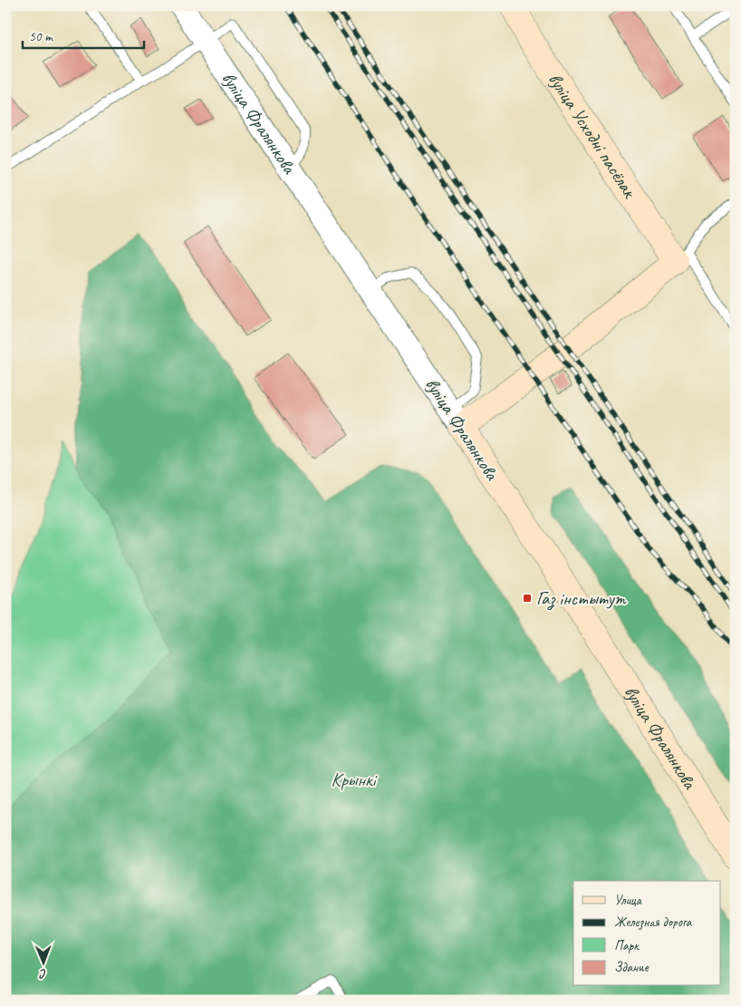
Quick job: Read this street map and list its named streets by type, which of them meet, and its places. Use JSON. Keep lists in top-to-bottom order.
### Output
{
  "streets": {
    "main road": ["вуліца Фралянкова", "вуліца Усходні пасёлак"]
  },
  "parks": ["Крынкі"],
  "places": {
    "transit": ["Газ інстытут"]
  },
  "legend": [
    "Улица",
    "Железная дорога",
    "Парк",
    "Здание"
  ],
  "scale_bar": "50 m",
  "north": "bottom"
}
